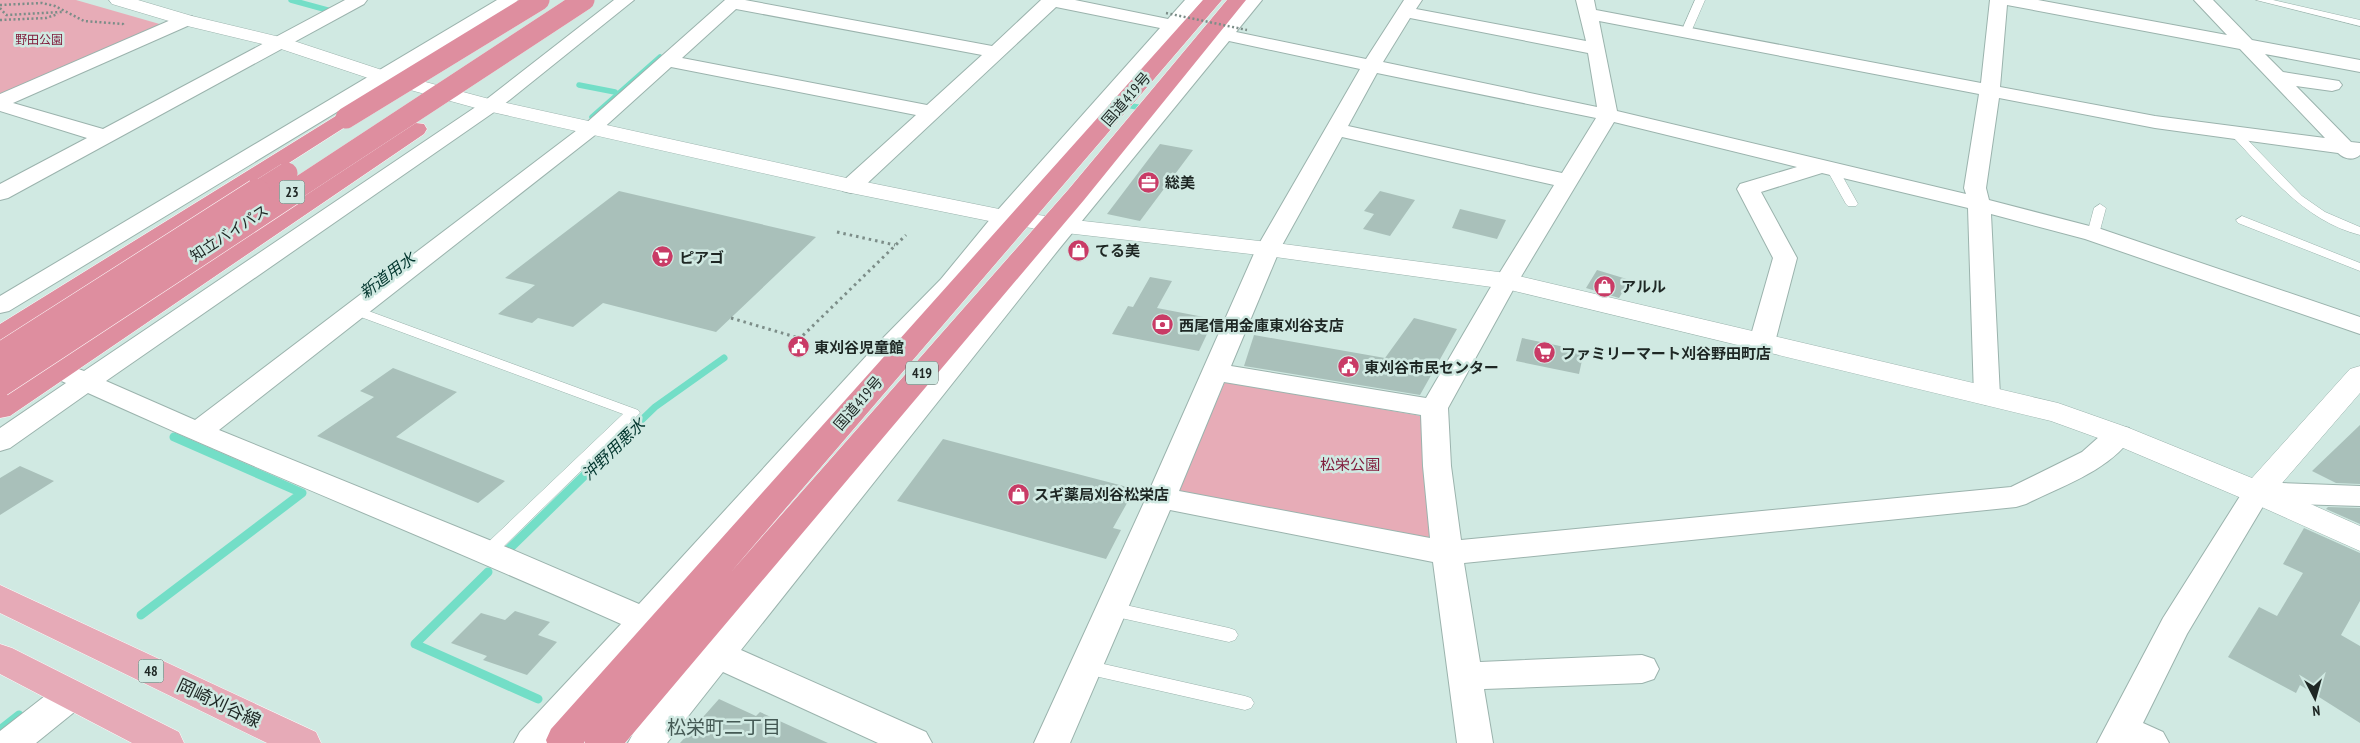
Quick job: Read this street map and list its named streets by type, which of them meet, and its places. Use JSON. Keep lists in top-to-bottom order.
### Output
{
  "streets": {
    "highway": [
      "国道419号",
      "23",
      "知立バイパス",
      "419"
    ],
    "main road": ["48", "岡崎刈谷線"]
  },
  "districts": ["松栄町二丁目"],
  "water": ["新道用水", "沖野用悪水"],
  "parks": ["野田公園", "松栄公園"],
  "places": {
    "office": ["総美"],
    "shop": ["てる美", "アルル", "スギ薬局刈谷松栄店"],
    "supermarket": ["ピアゴ", "ファミリーマート刈谷野田町店"],
    "bank": ["西尾信用金庫東刈谷支店"],
    "public building": ["東刈谷児童館", "東刈谷市民センター"]
  },
  "north": "bottom"
}
